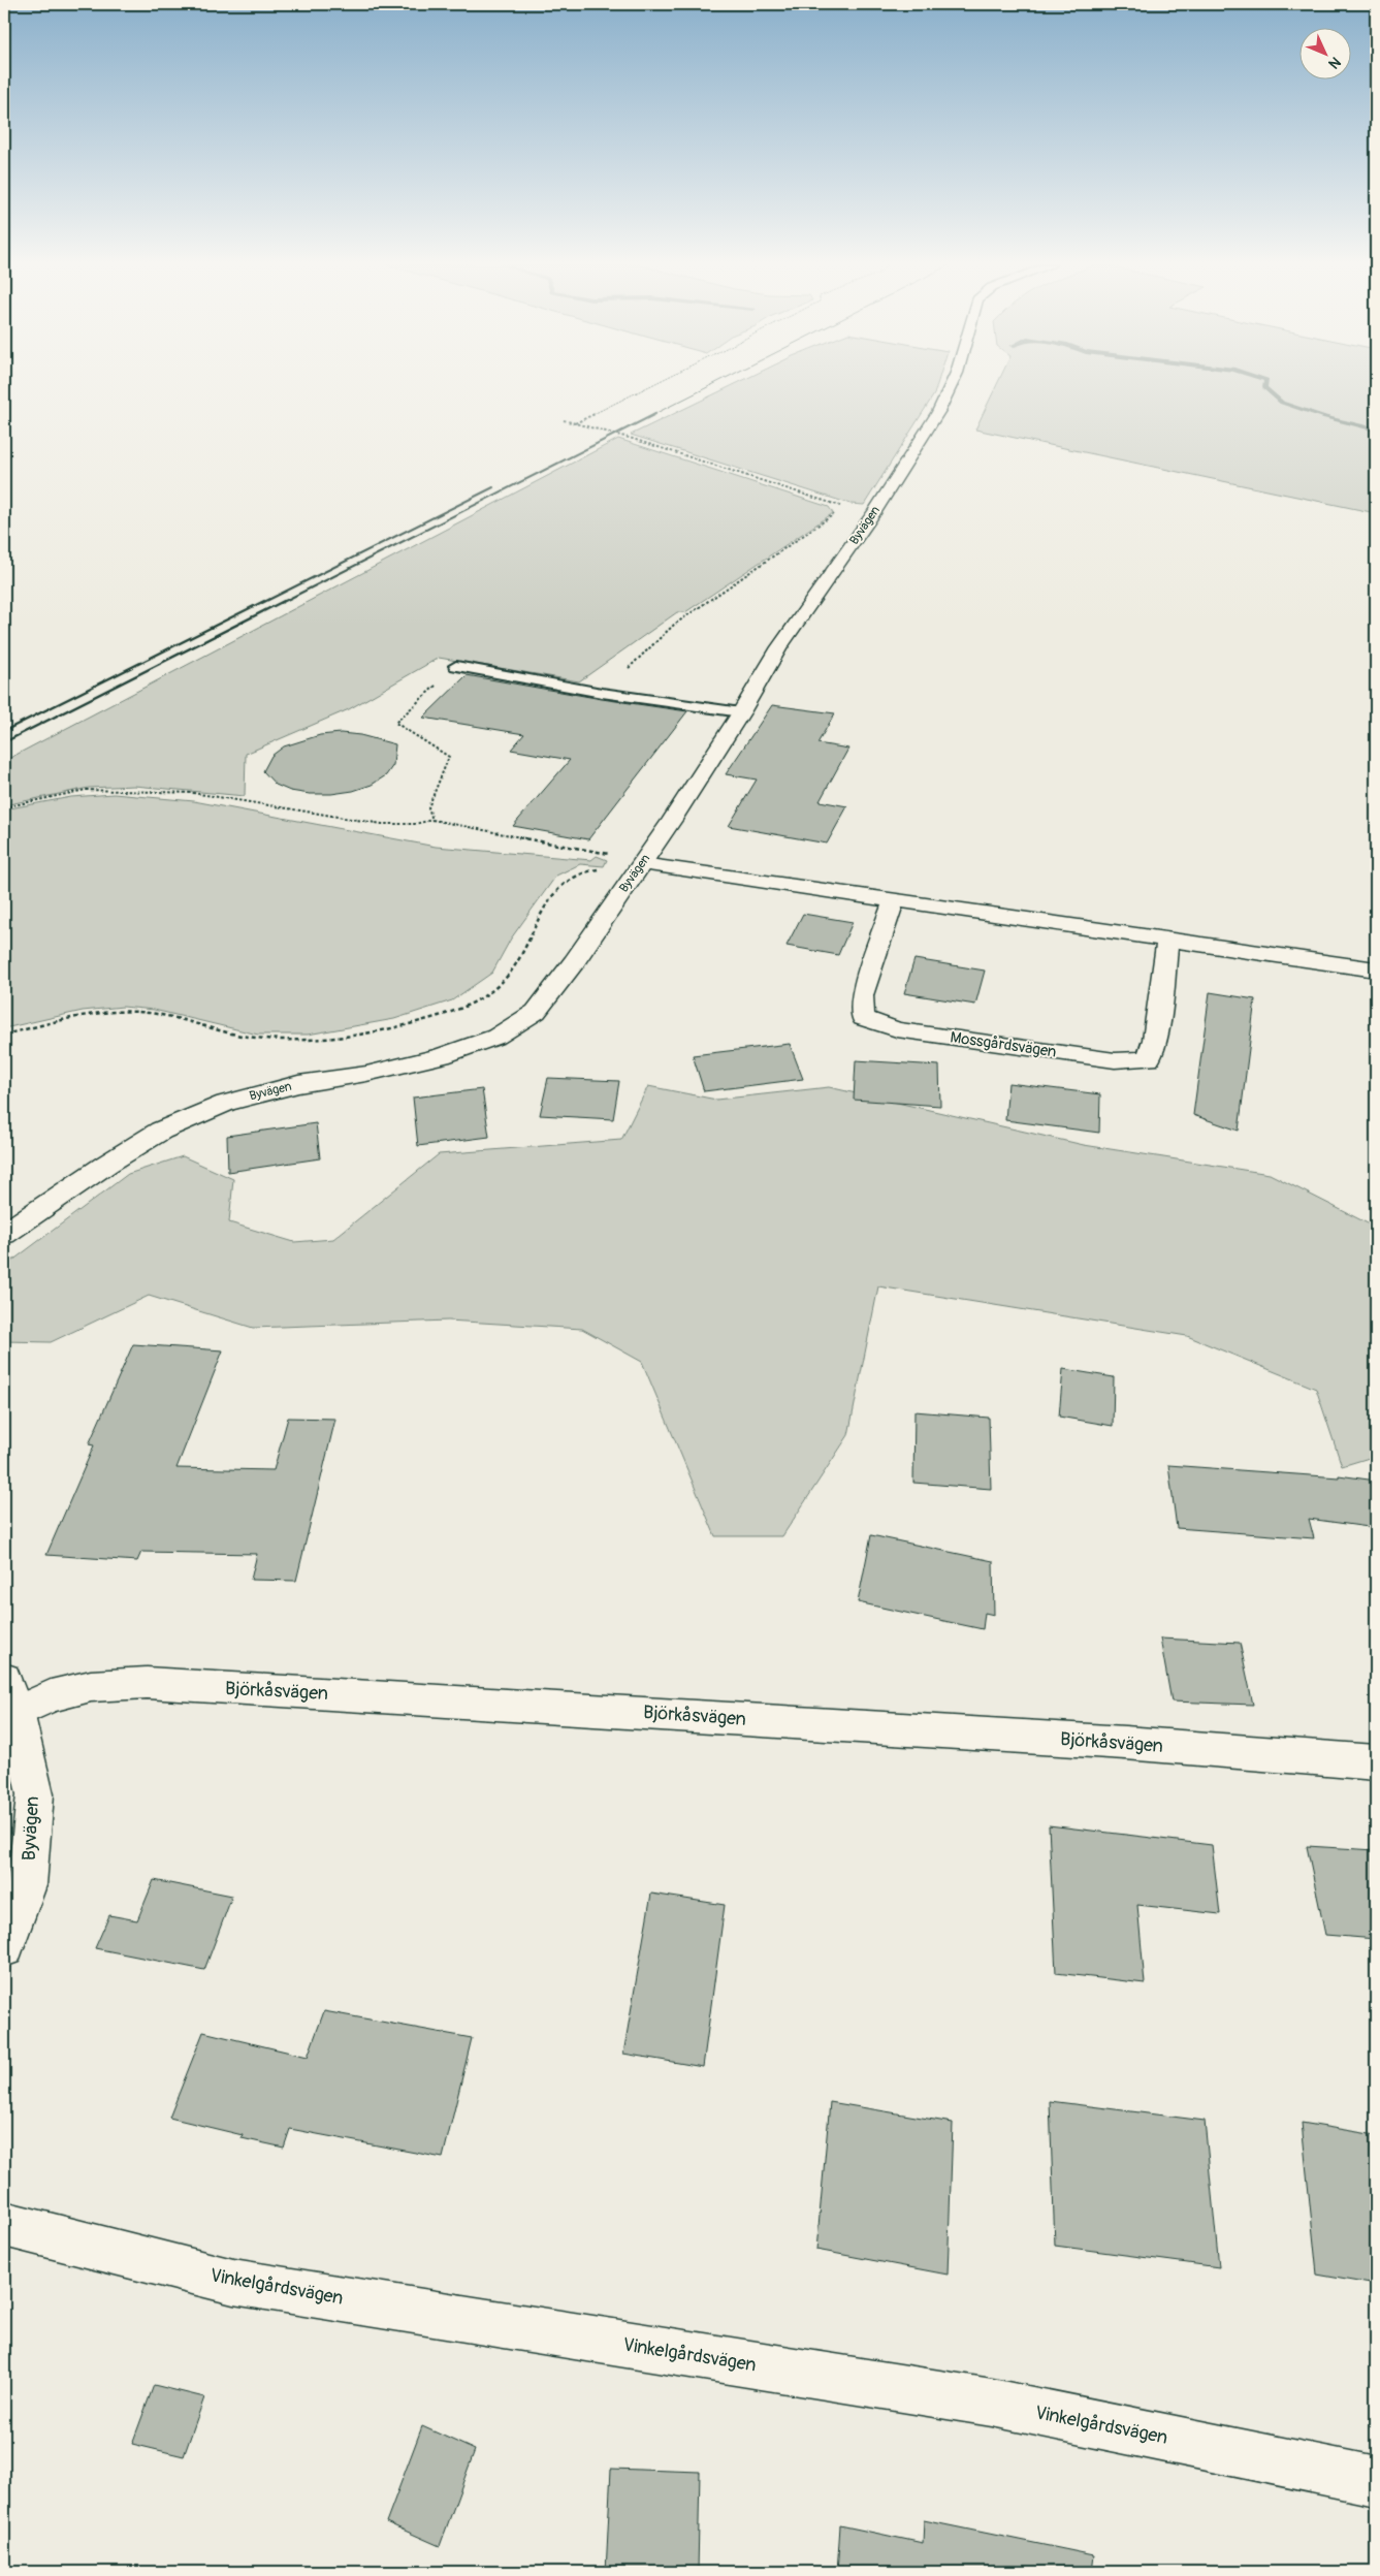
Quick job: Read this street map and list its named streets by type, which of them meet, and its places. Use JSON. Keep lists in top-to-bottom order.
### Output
{
  "streets": {
    "street": [
      "Byvägen",
      "Mossgårdsvägen",
      "Björkåsvägen",
      "Vinkelgårdsvägen"
    ]
  },
  "crossings": [
    ["Byvägen", "Björkåsvägen"]
  ],
  "north": "bottom right"
}
